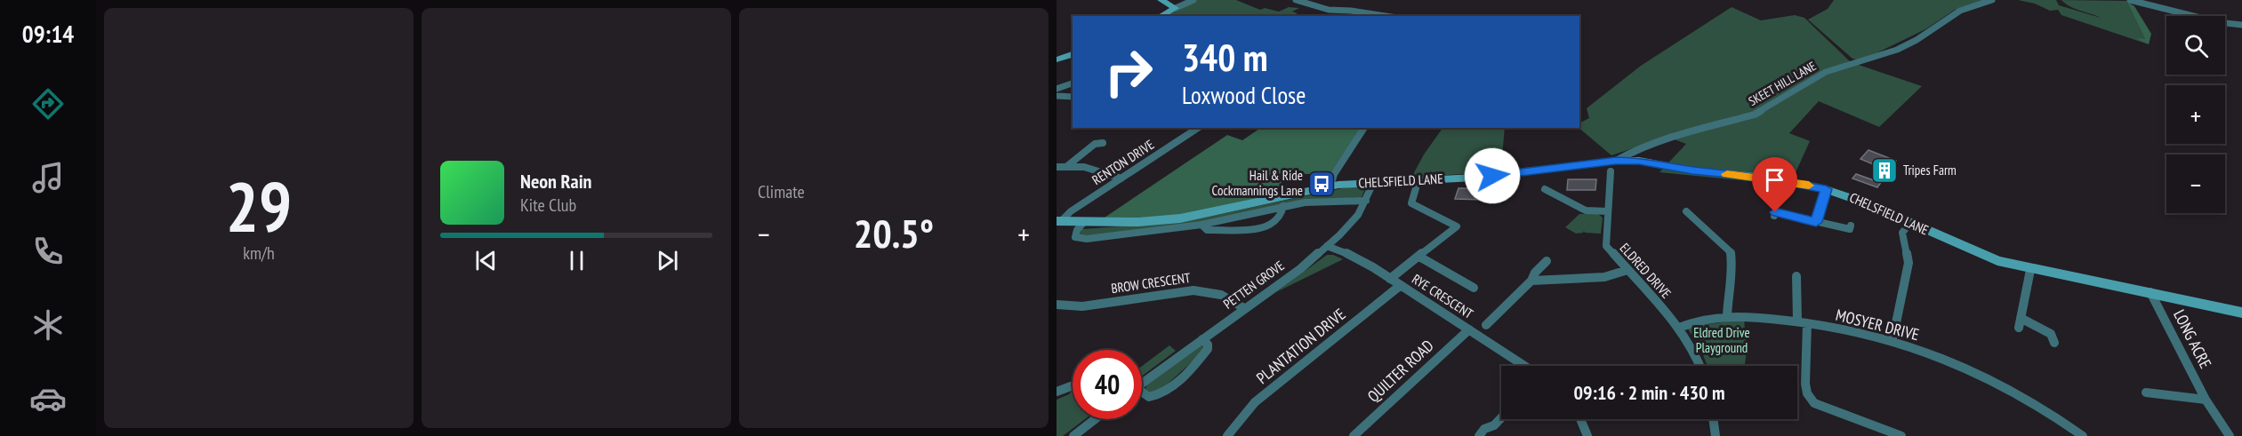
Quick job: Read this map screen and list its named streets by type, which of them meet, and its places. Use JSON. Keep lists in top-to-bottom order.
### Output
{
  "streets": {
    "street": [
      "SKEET HILL LANE",
      "RENTON DRIVE",
      "CHELSFIELD LANE",
      "ELDRED DRIVE",
      "BROW CRESCENT",
      "PETTEN GROVE",
      "RYE CRESCENT",
      "MOSYER DRIVE",
      "LONG ACRE",
      "PLANTATION DRIVE",
      "QUILTER ROAD"
    ]
  },
  "crossings": [
    ["SKEET HILL LANE", "CHELSFIELD LANE"],
    ["RENTON DRIVE", "CHELSFIELD LANE"],
    ["CHELSFIELD LANE", "PETTEN GROVE"],
    ["CHELSFIELD LANE", "LONG ACRE"],
    ["ELDRED DRIVE", "MOSYER DRIVE"],
    ["BROW CRESCENT", "PETTEN GROVE"],
    ["PETTEN GROVE", "RYE CRESCENT"],
    ["RYE CRESCENT", "PLANTATION DRIVE"],
    ["RYE CRESCENT", "QUILTER ROAD"]
  ],
  "parks": ["Eldred Drive Playground"],
  "places": {
    "building": ["Tripes Farm"],
    "bus stop": ["Hail & Ride Cockmannings Lane"]
  },
  "page": {
    "tabs": "09:14",
    "tile": [
      ["29", "km/h"],
      "Climate"
    ],
    "map_buttons": ["+", "−"],
    "turn": ["340 m", "Loxwood Close"],
    "song": ["Neon Rain", "Kite Club"],
    "heat": ["−", "20.5°", "+"],
    "limit": "40",
    "trip": "09:16 · 2 min · 430 m"
  }
}
